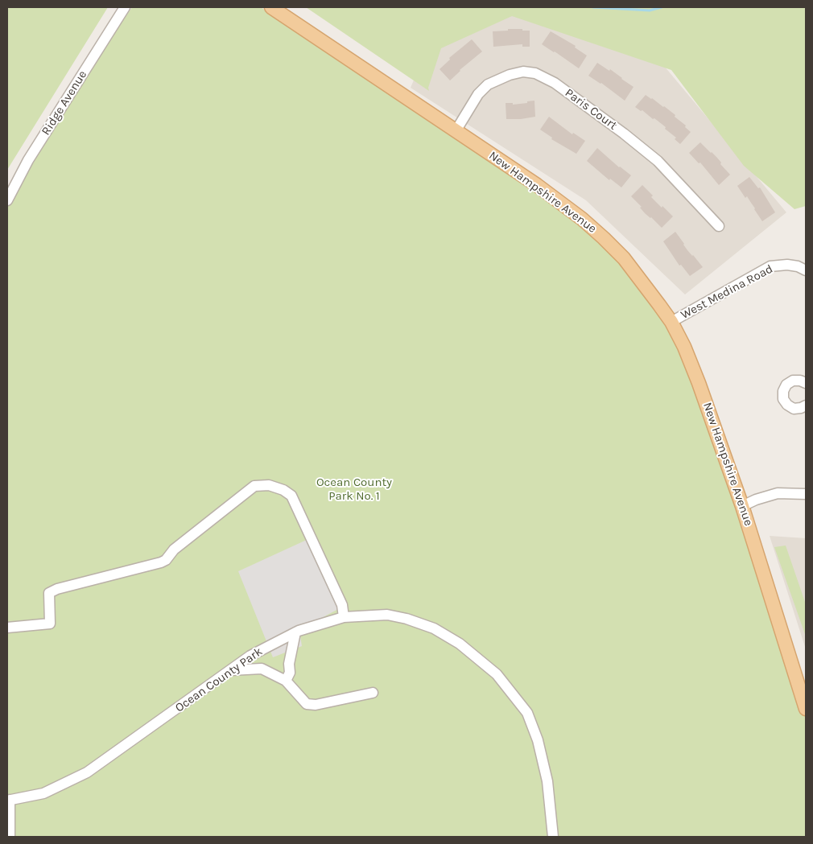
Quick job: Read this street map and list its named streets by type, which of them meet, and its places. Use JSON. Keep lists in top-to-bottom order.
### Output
{
  "streets": {
    "main road": ["New Hampshire Avenue"],
    "street": [
      "Ridge Avenue",
      "Paris Court",
      "West Medina Road",
      "Ocean County Park"
    ]
  },
  "crossings": [
    ["Paris Court", "New Hampshire Avenue"],
    ["New Hampshire Avenue", "West Medina Road"]
  ],
  "parks": ["Ocean County Park No. 1"]
}
